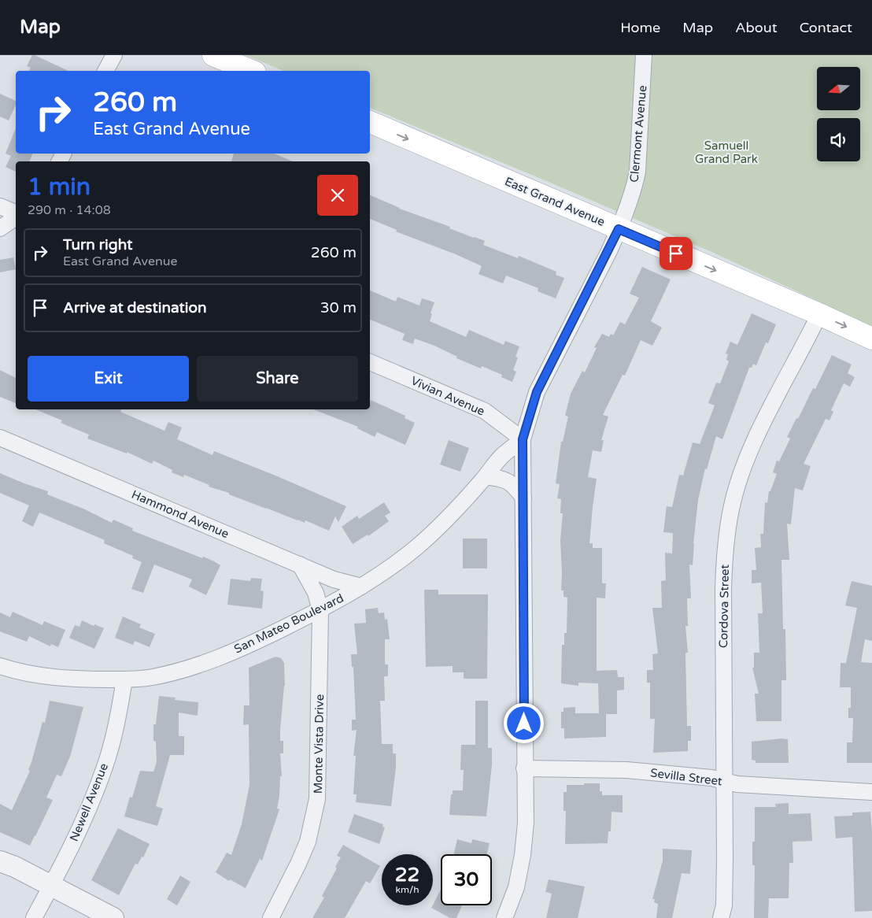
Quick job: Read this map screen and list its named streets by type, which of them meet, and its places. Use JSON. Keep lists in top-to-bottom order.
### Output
{
  "streets": {
    "main road": ["East Grand Avenue"],
    "street": [
      "Clermont Avenue",
      "Vivian Avenue",
      "Hammond Avenue",
      "Cordova Street",
      "San Mateo Boulevard",
      "Monte Vista Drive",
      "Sevilla Street",
      "Newell Avenue"
    ]
  },
  "crossings": [
    ["Clermont Avenue", "East Grand Avenue"],
    ["Clermont Avenue", "Vivian Avenue"],
    ["Clermont Avenue", "San Mateo Boulevard"],
    ["Clermont Avenue", "Sevilla Street"],
    ["East Grand Avenue", "Cordova Street"],
    ["Vivian Avenue", "San Mateo Boulevard"],
    ["Hammond Avenue", "San Mateo Boulevard"],
    ["Hammond Avenue", "Monte Vista Drive"],
    ["Cordova Street", "Sevilla Street"],
    ["San Mateo Boulevard", "Monte Vista Drive"],
    ["San Mateo Boulevard", "Newell Avenue"]
  ],
  "one_way": ["East Grand Avenue"],
  "parks": ["Samuell Grand Park"],
  "north": "left",
  "page": {
    "header": "Map",
    "nav": [
      "Home",
      "Map",
      "About",
      "Contact"
    ],
    "turn": ["260 m", "East Grand Avenue"],
    "heading": ["1 min", "290 m · 14:08"],
    "list": [
      {
        "name": "Turn right",
        "note": "East Grand Avenue",
        "value": "260 m"
      },
      {
        "name": "Arrive at destination",
        "value": "30 m"
      }
    ],
    "buttons": ["Exit", "Share"],
    "speed": "22 km/h",
    "limit": "30"
  }
}
